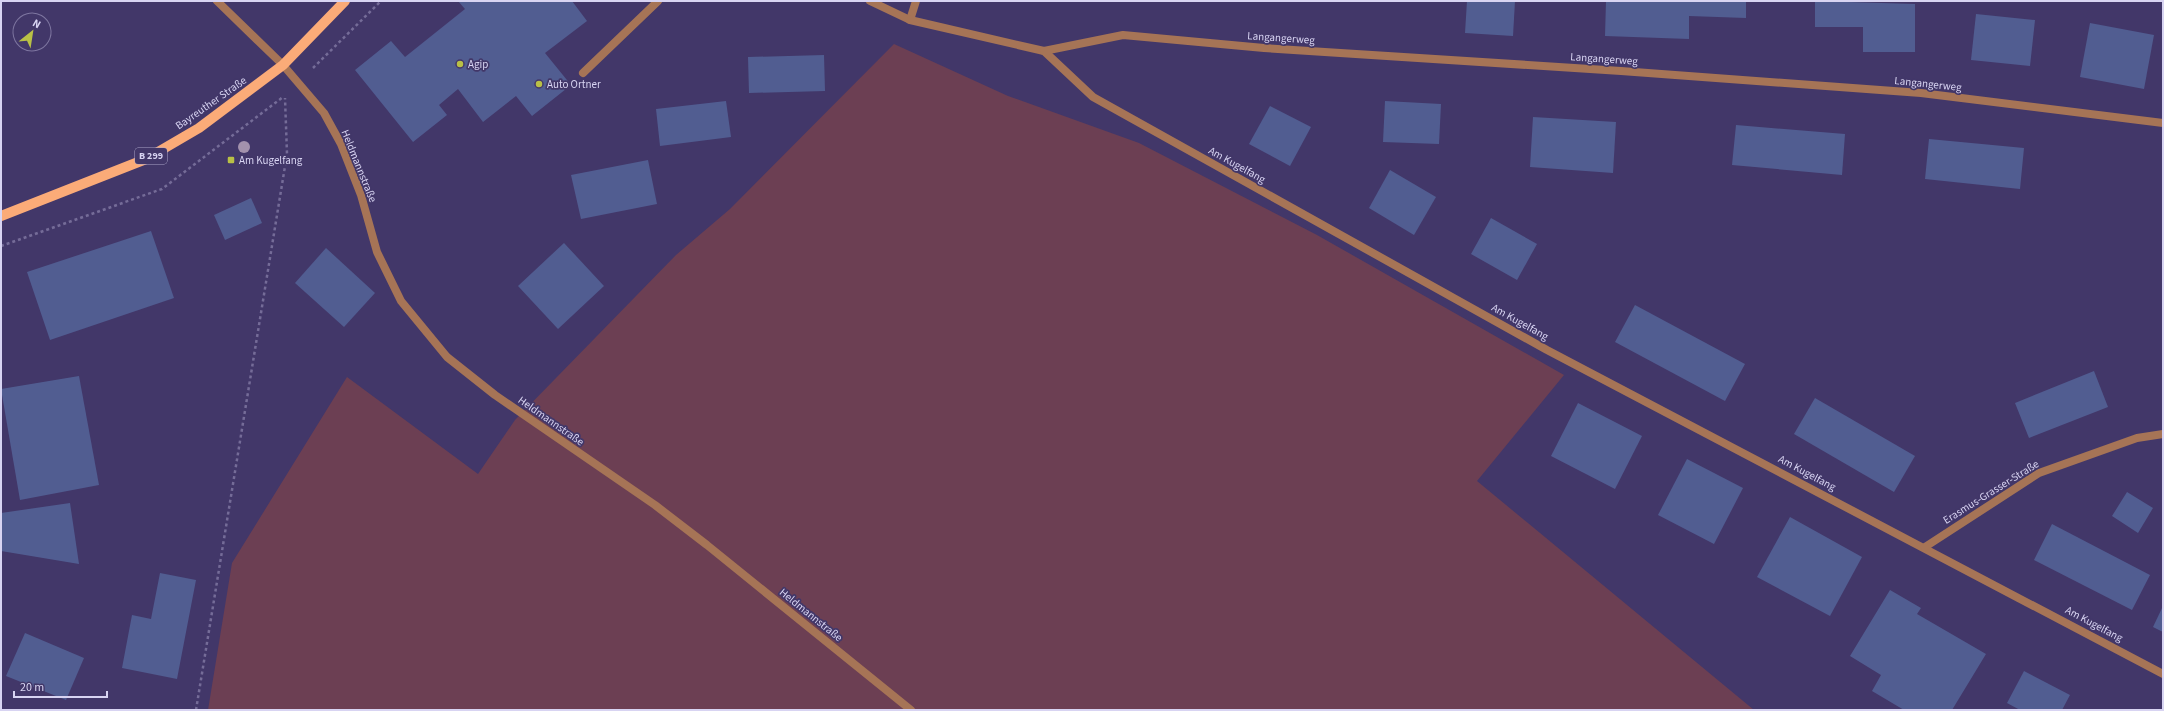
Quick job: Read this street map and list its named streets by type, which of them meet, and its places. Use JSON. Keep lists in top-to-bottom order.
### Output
{
  "streets": {
    "main road": ["Bayreuther Straße", "B 299"],
    "street": [
      "Langangerweg",
      "Am Kugelfang",
      "Heldmannstraße",
      "Erasmus-Grasser-Straße"
    ]
  },
  "crossings": [
    ["Langangerweg", "Am Kugelfang"],
    ["Bayreuther Straße", "Heldmannstraße"],
    ["Am Kugelfang", "Erasmus-Grasser-Straße"]
  ],
  "places": {
    "other": ["Agip", "Auto Ortner"],
    "transit": ["Am Kugelfang"]
  },
  "scale_bar": "20 m",
  "north": "top right"
}
